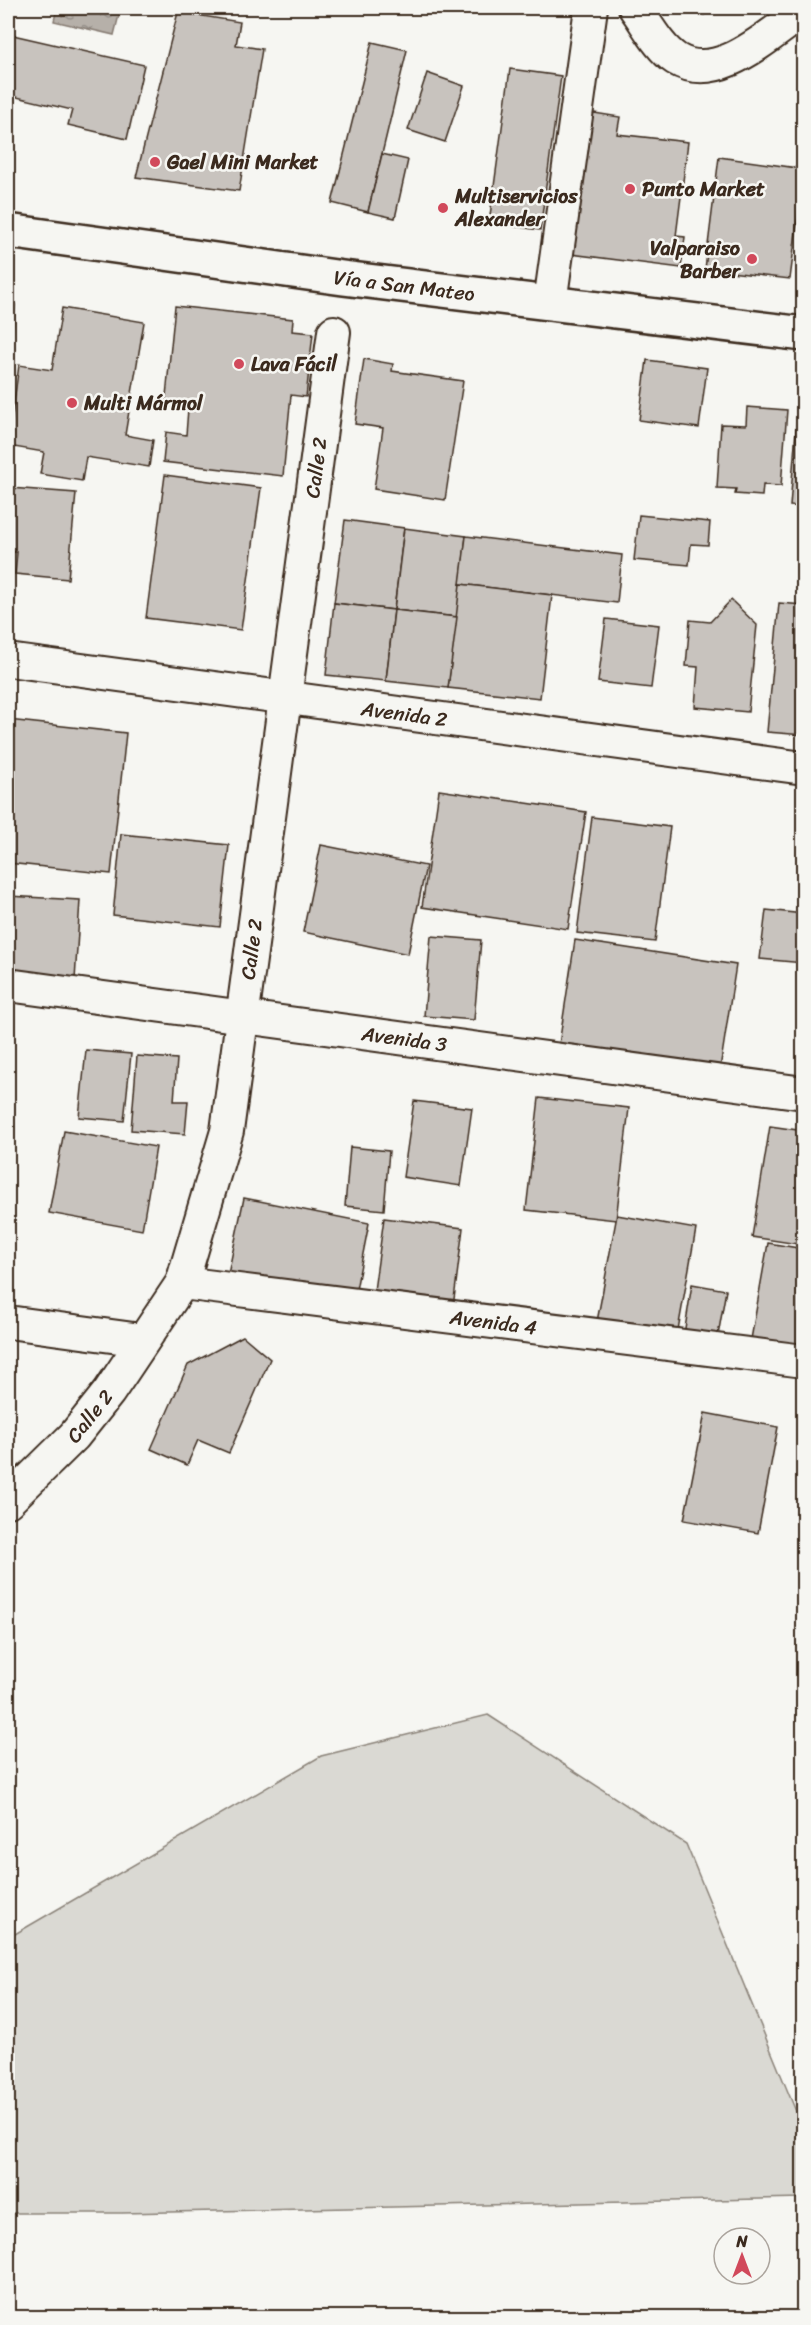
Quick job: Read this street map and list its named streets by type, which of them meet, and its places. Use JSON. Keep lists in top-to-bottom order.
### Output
{
  "streets": {
    "main road": ["Vía a San Mateo"],
    "street": [
      "Calle 2",
      "Avenida 2",
      "Avenida 3",
      "Avenida 4"
    ]
  },
  "crossings": [
    ["Calle 2", "Avenida 2"],
    ["Calle 2", "Avenida 3"],
    ["Calle 2", "Avenida 4"]
  ],
  "places": [
    "Gael Mini Market",
    "Punto Market",
    "Multiservicios Alexander",
    "Valparaiso Barber",
    "Lava Fácil",
    "Multi Mármol"
  ],
  "north": "top"
}
